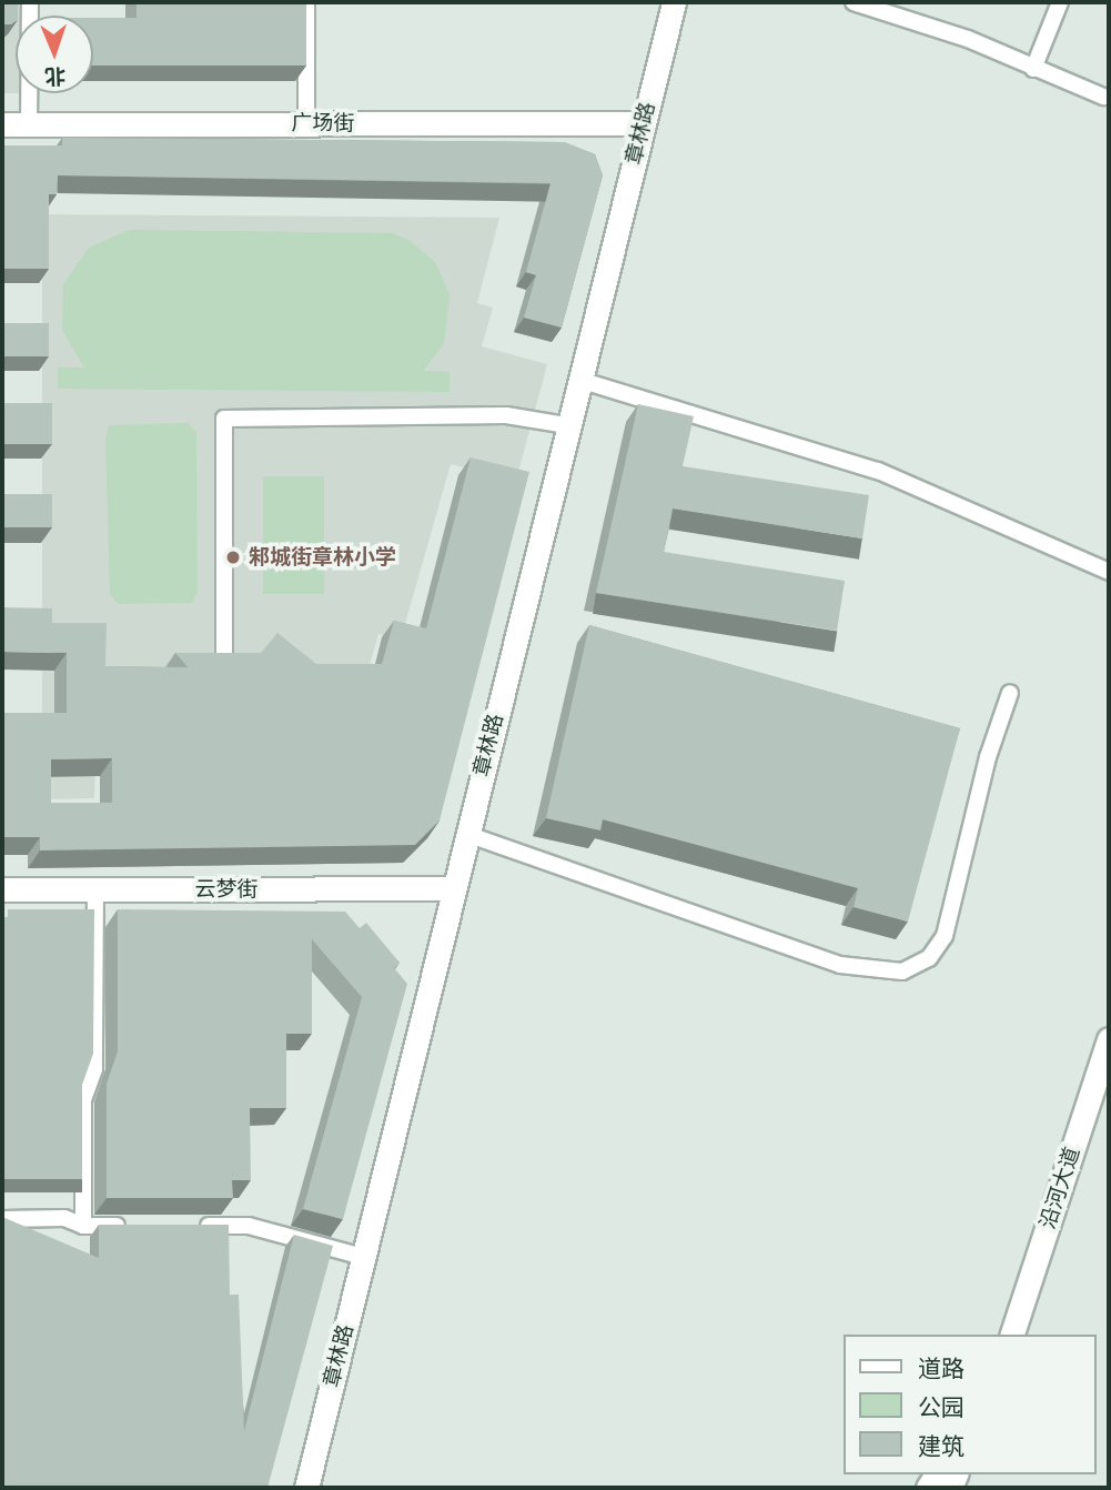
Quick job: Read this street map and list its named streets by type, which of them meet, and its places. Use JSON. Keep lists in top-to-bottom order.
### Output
{
  "streets": {
    "street": [
      "广场街",
      "章林路",
      "云梦街",
      "沿河大道"
    ]
  },
  "crossings": [
    ["广场街", "章林路"],
    ["章林路", "云梦街"]
  ],
  "places": ["邾城街章林小学"],
  "legend": ["道路", "公园", "建筑"],
  "north": "bottom"
}
